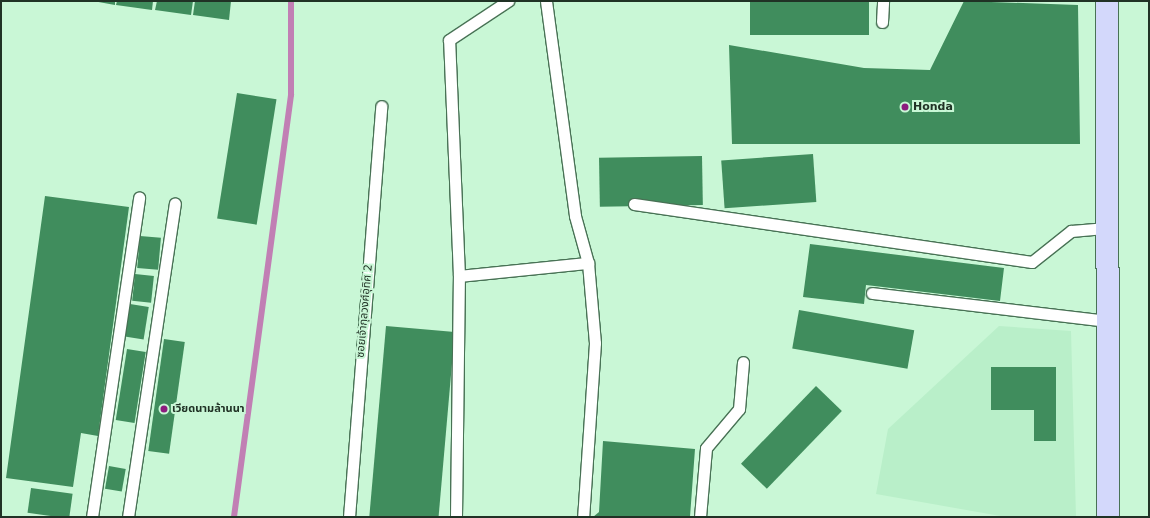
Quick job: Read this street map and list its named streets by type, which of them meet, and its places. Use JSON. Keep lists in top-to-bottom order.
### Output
{
  "streets": {
    "lane": ["ซอยเจ้ากุลวงศ์อุทิศ 2"]
  },
  "places": ["Honda", "เวียดนามล้านนา"]
}
